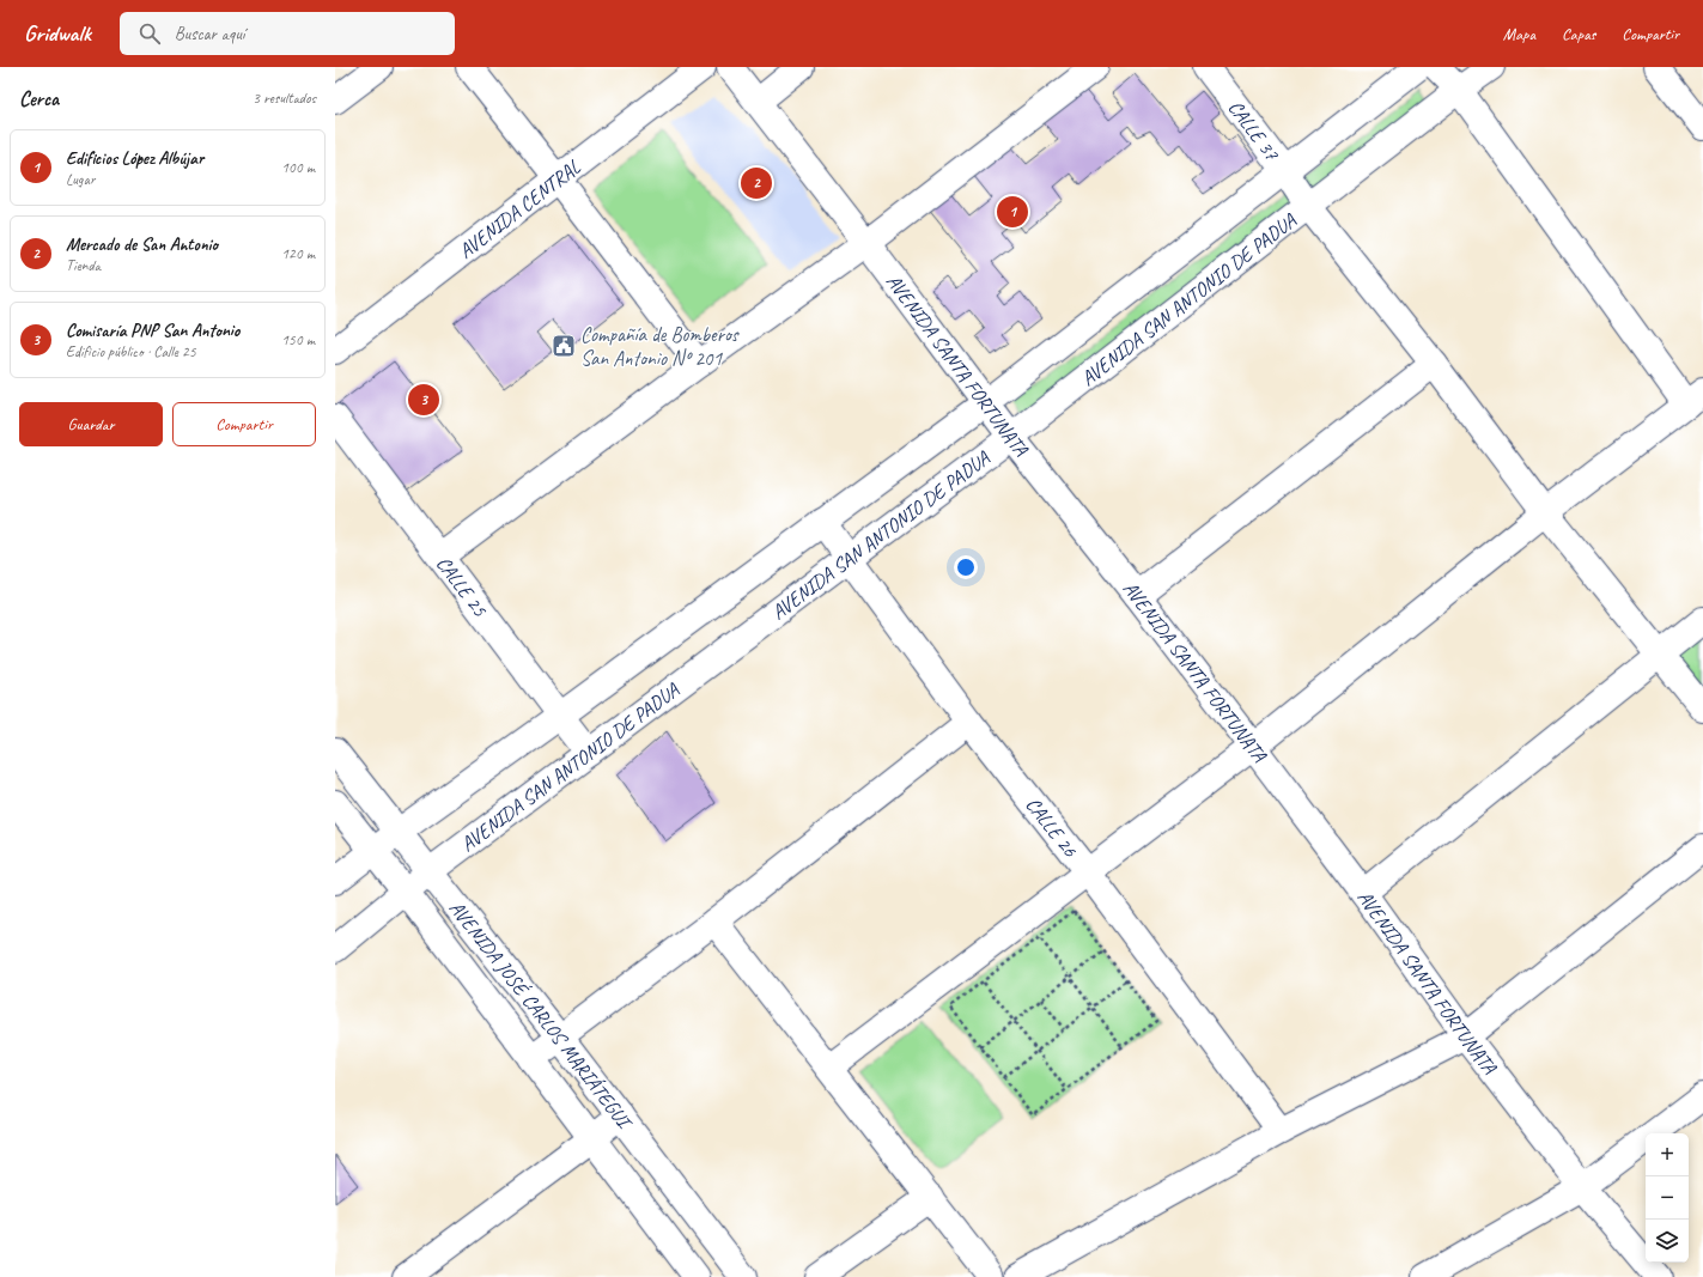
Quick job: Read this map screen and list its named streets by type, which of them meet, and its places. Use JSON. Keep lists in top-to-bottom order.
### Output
{
  "streets": {
    "street": [
      "CALLE 37",
      "AVENIDA CENTRAL",
      "AVENIDA SAN ANTONIO DE PADUA",
      "AVENIDA SANTA FORTUNATA",
      "CALLE 25",
      "CALLE 26",
      "AVENIDA JOSÉ CARLOS MARIÁTEGUI"
    ]
  },
  "crossings": [
    ["CALLE 37", "AVENIDA SAN ANTONIO DE PADUA"],
    ["AVENIDA SAN ANTONIO DE PADUA", "AVENIDA SANTA FORTUNATA"],
    ["AVENIDA SAN ANTONIO DE PADUA", "CALLE 25"],
    ["AVENIDA SAN ANTONIO DE PADUA", "CALLE 26"],
    ["AVENIDA SAN ANTONIO DE PADUA", "AVENIDA JOSÉ CARLOS MARIÁTEGUI"]
  ],
  "places": {
    "public building": ["Compañía de Bomberos San Antonio Nº 201"]
  },
  "page": {
    "header": "Gridwalk",
    "search": "Buscar aquí",
    "nav": ["Mapa", "Capas", "Compartir"],
    "heading": ["Cerca", "3 resultados"],
    "list": [
      {
        "mark": "1",
        "name": "Edificios López Albújar",
        "note": "Lugar",
        "value": "100 m"
      },
      {
        "mark": "2",
        "name": "Mercado de San Antonio",
        "note": "Tienda",
        "value": "120 m"
      },
      {
        "mark": "3",
        "name": "Comisaría PNP San Antonio",
        "note": "Edificio público · Calle 25",
        "value": "150 m"
      }
    ],
    "pins": ["2", "1", "3"],
    "buttons": ["Guardar", "Compartir"],
    "map_buttons": ["+", "−"]
  }
}
